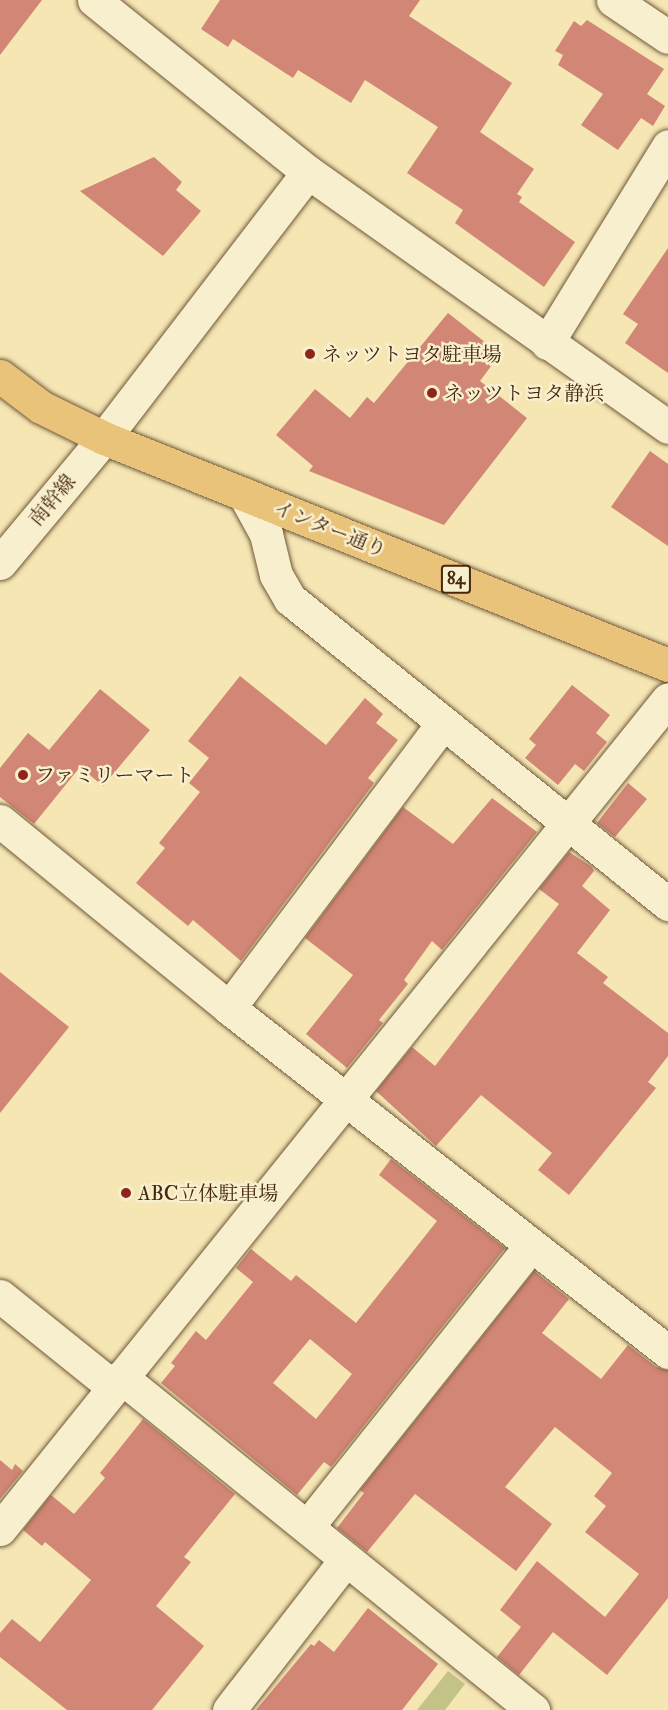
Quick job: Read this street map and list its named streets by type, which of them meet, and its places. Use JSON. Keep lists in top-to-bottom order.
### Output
{
  "streets": {
    "main road": ["インター通り", "84"],
    "street": ["南幹線"]
  },
  "crossings": [
    ["南幹線", "インター通り"]
  ],
  "places": [
    "ネッツトヨタ駐車場",
    "ネッツトヨタ静浜",
    "ファミリーマート",
    "ABC立体駐車場"
  ]
}
